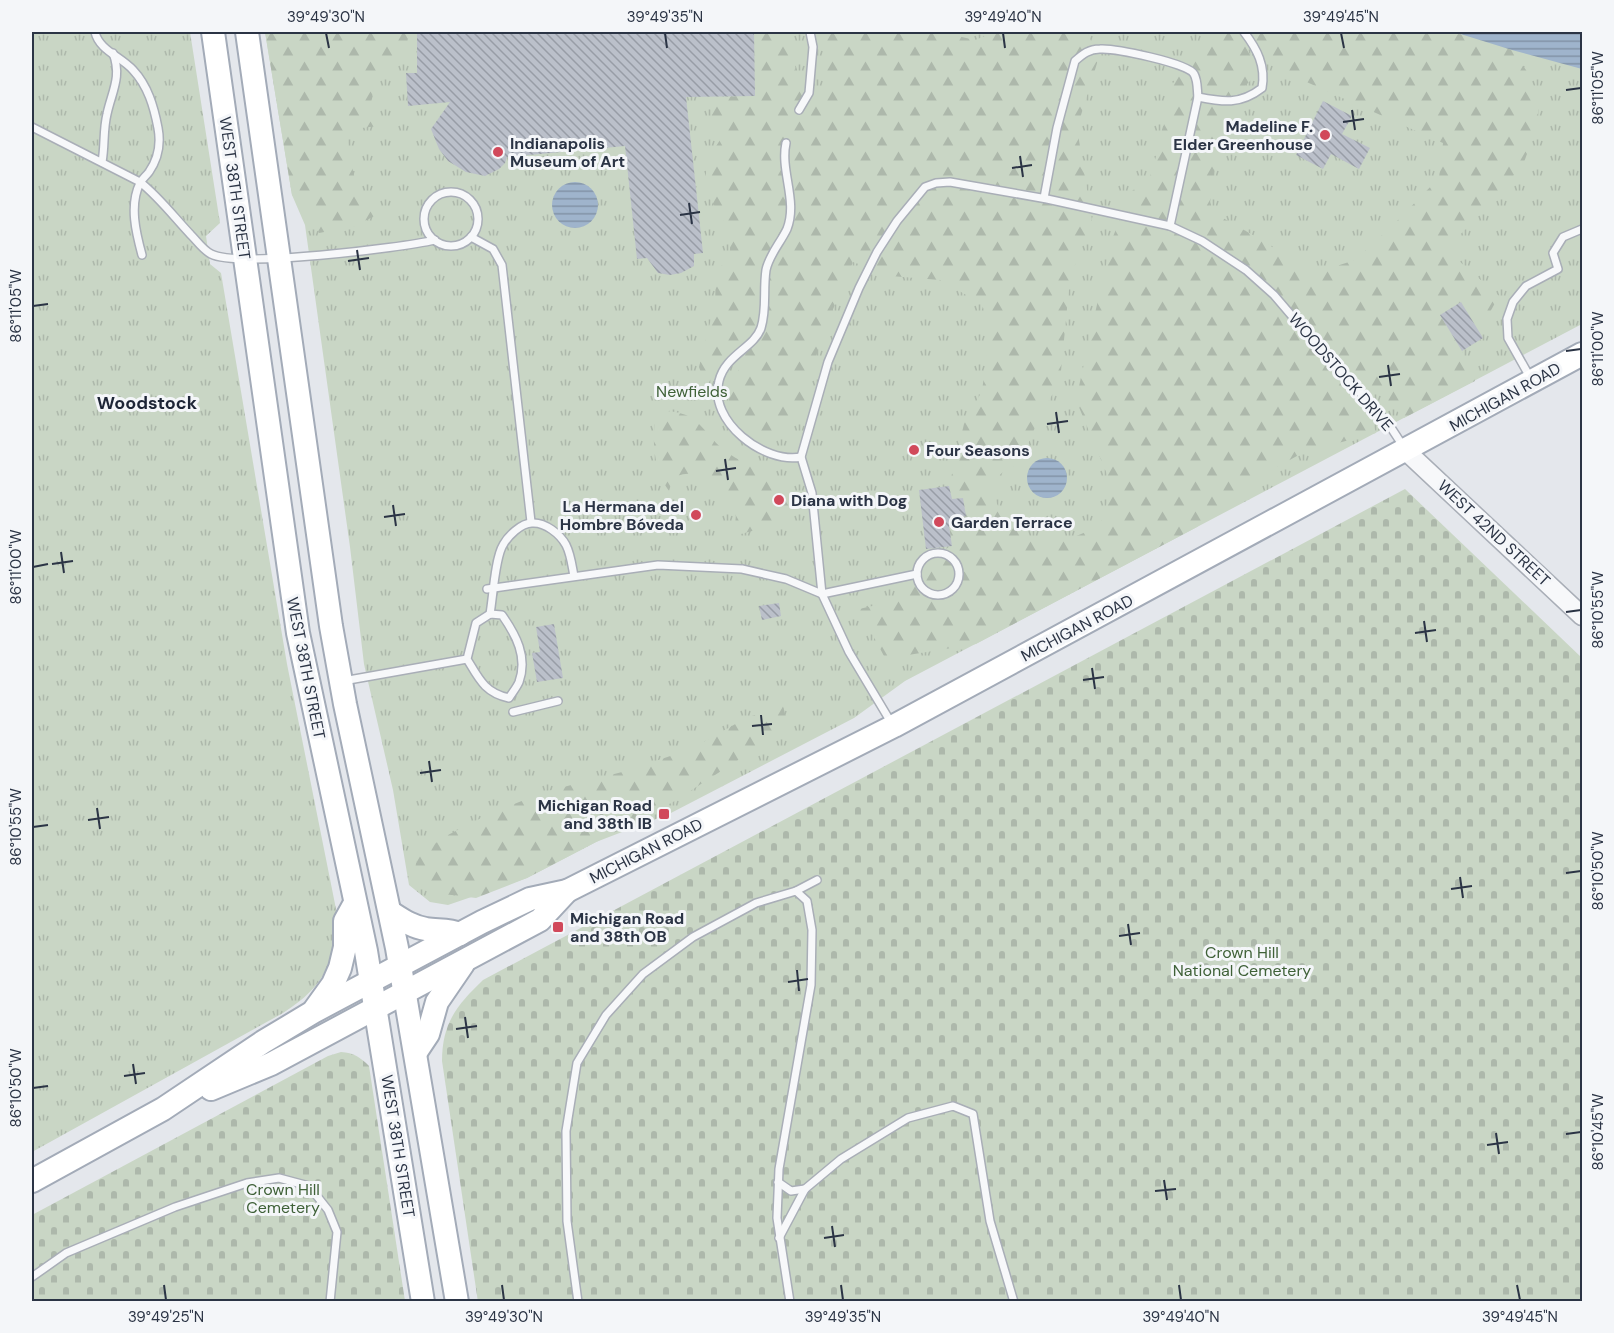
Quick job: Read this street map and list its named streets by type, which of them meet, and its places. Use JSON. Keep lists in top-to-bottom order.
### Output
{
  "streets": {
    "main road": ["WEST 38TH STREET", "MICHIGAN ROAD"],
    "street": ["WEST 42ND STREET"],
    "lane": ["WOODSTOCK DRIVE"]
  },
  "crossings": [
    ["WEST 38TH STREET", "MICHIGAN ROAD"],
    ["WOODSTOCK DRIVE", "MICHIGAN ROAD"],
    ["WOODSTOCK DRIVE", "WEST 42ND STREET"],
    ["MICHIGAN ROAD", "WEST 42ND STREET"]
  ],
  "districts": ["Woodstock"],
  "parks": ["Newfields", "Crown Hill National Cemetery", "Crown Hill Cemetery"],
  "places": {
    "other": [
      "Madeline F. Elder Greenhouse",
      "Indianapolis Museum of Art",
      "Four Seasons",
      "Diana with Dog",
      "La Hermana del Hombre Bóveda",
      "Garden Terrace"
    ],
    "transit": ["Michigan Road and 38th IB", "Michigan Road and 38th OB"]
  },
  "coordinates": [
    "39°49'30\"N",
    "39°49'35\"N",
    "39°49'40\"N",
    "39°49'45\"N",
    "86°11'05\"W",
    "86°11'00\"W",
    "86°10'55\"W",
    "86°10'50\"W",
    "86°10'45\"W",
    "39°49'25\"N"
  ]
}
